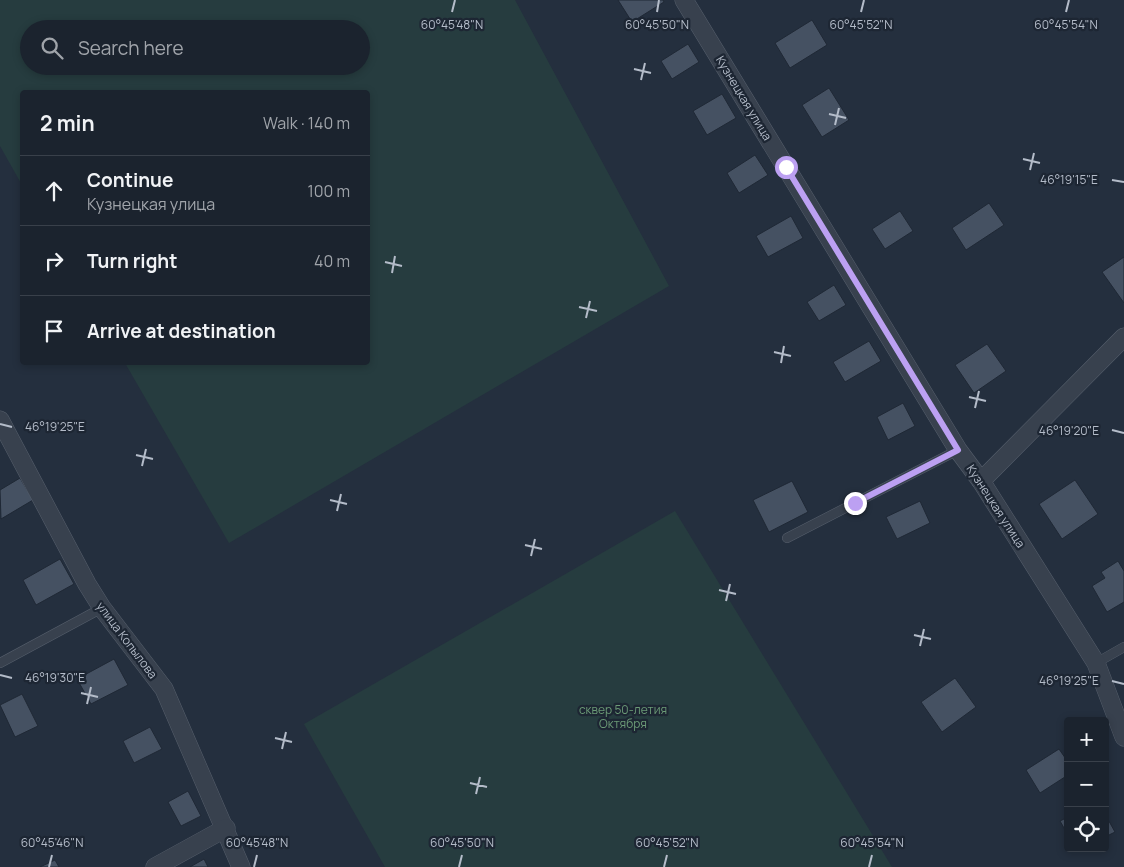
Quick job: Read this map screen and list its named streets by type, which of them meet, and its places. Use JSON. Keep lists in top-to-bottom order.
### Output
{
  "streets": {
    "street": ["Кузнецкая улица", "улица Копылова"]
  },
  "parks": ["сквер 50-летия Октября"],
  "page": {
    "search": "Search here",
    "heading": ["2 min", "Walk · 140 m"],
    "list": [
      ["Continue", "Кузнецкая улица", "100 m"],
      ["Turn right", "40 m"],
      "Arrive at destination"
    ],
    "map_buttons": ["+", "−"]
  },
  "coordinates": [
    "60°45'48\"N",
    "60°45'50\"N",
    "60°45'52\"N",
    "60°45'54\"N",
    "46°19'15\"E",
    "46°19'25\"E",
    "46°19'20\"E",
    "46°19'30\"E",
    "60°45'46\"N"
  ]
}
